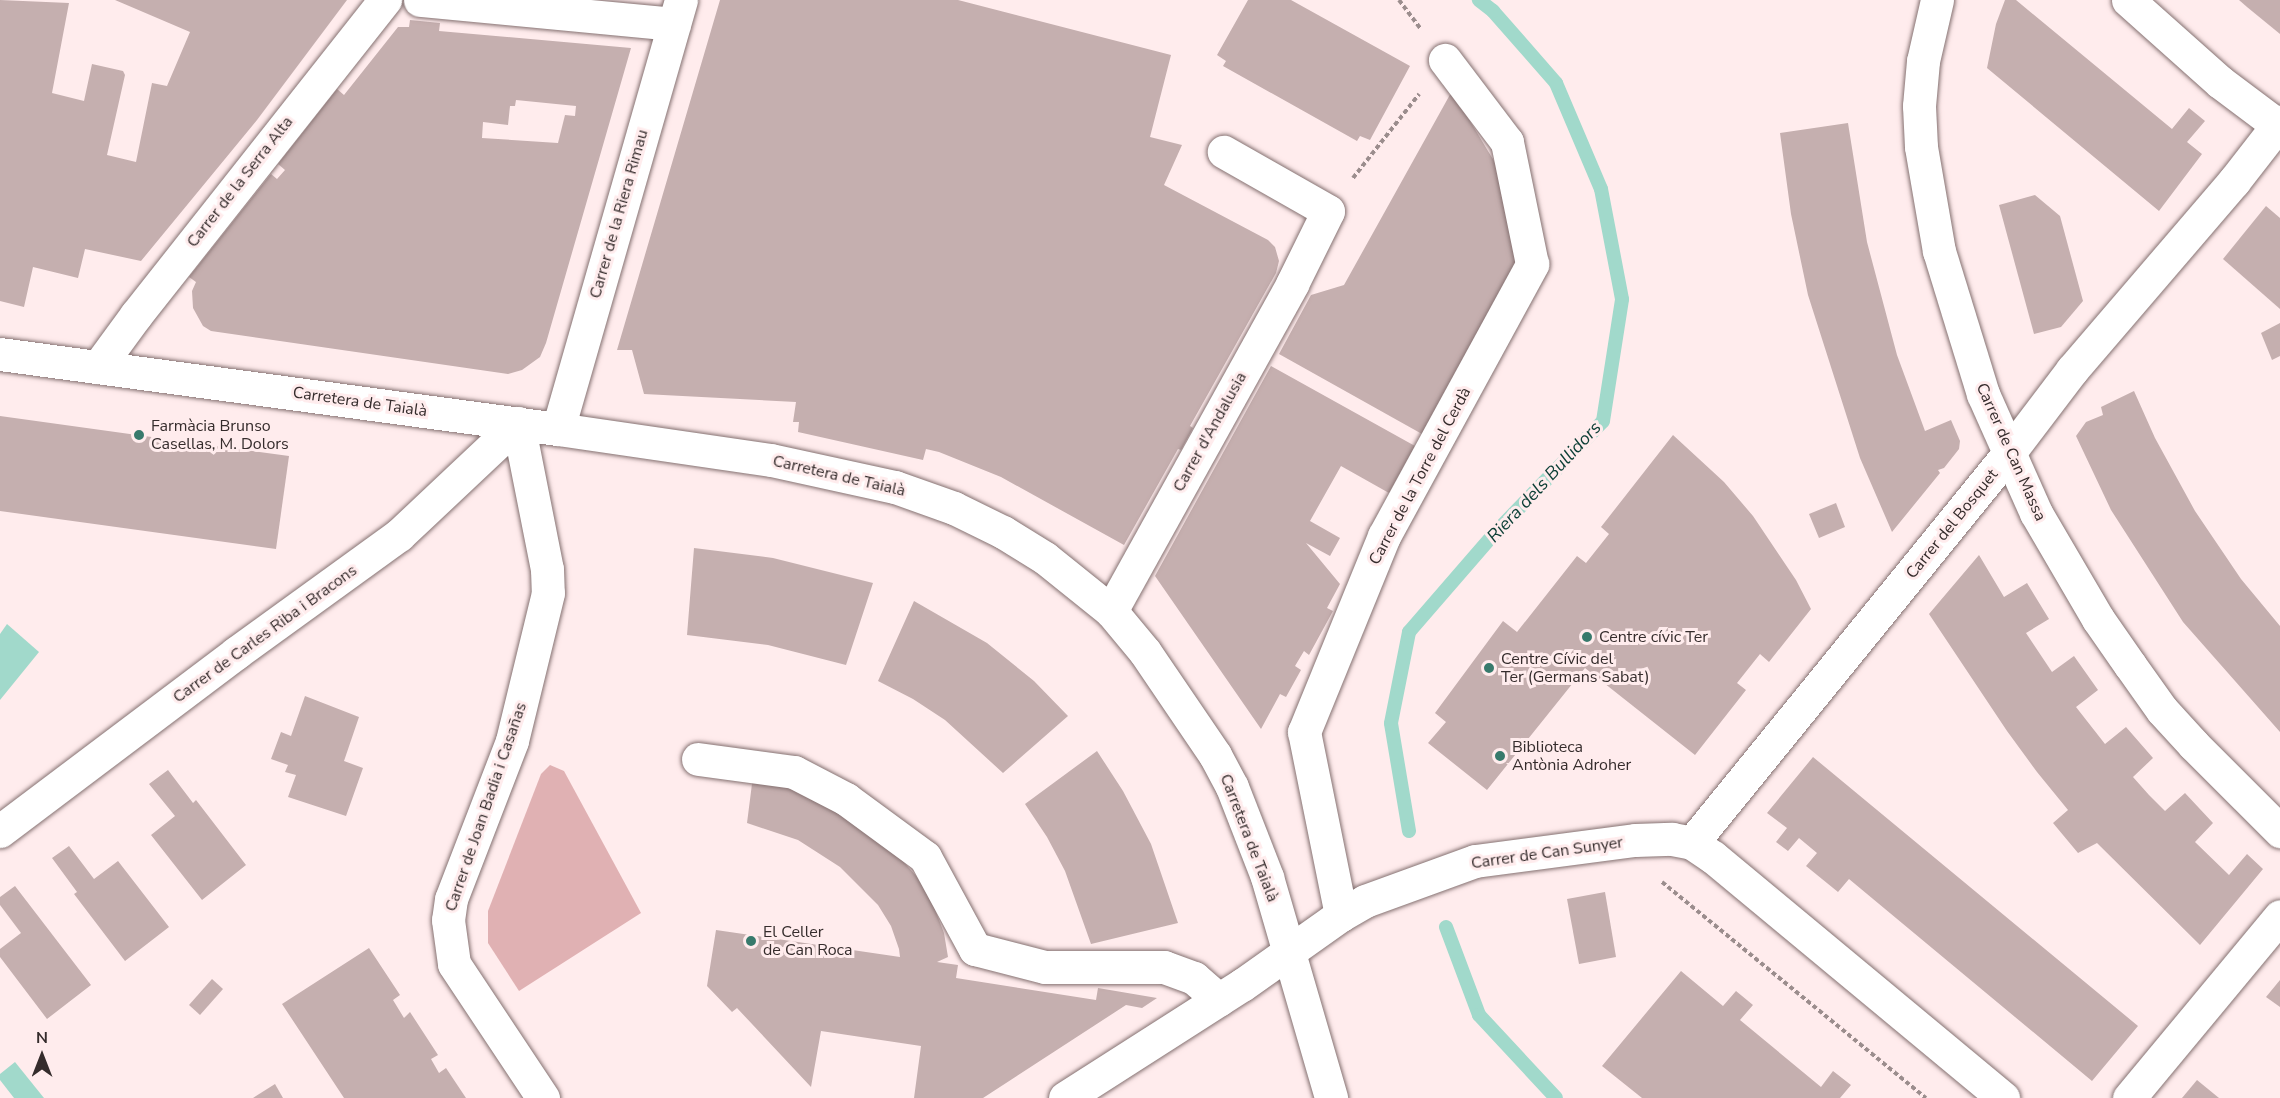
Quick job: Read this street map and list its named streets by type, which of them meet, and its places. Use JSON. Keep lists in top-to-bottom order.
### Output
{
  "streets": {
    "street": [
      "Carrer de la Serra Alta",
      "Carrer de la Riera Rimau",
      "Carretera de Taialà",
      "Carrer d'Andalusia",
      "Carrer de Can Massa",
      "Carrer de la Torre del Cerdà",
      "Carrer del Bosquet",
      "Carrer de Carles Riba i Bracons",
      "Carrer de Joan Badia i Casañas",
      "Carrer de Can Sunyer"
    ]
  },
  "crossings": [
    ["Carrer de la Serra Alta", "Carretera de Taialà"],
    ["Carrer de la Riera Rimau", "Carretera de Taialà"],
    ["Carretera de Taialà", "Carrer d'Andalusia"],
    ["Carretera de Taialà", "Carrer de Carles Riba i Bracons"],
    ["Carretera de Taialà", "Carrer de Joan Badia i Casañas"],
    ["Carretera de Taialà", "Carrer de Can Sunyer"],
    ["Carrer de Can Massa", "Carrer del Bosquet"],
    ["Carrer de la Torre del Cerdà", "Carrer de Can Sunyer"],
    ["Carrer del Bosquet", "Carrer de Can Sunyer"],
    ["Carrer de Carles Riba i Bracons", "Carrer de Joan Badia i Casañas"]
  ],
  "water": ["Riera dels Bullidors"],
  "places": [
    "Farmàcia Brunso Casellas, M. Dolors",
    "Centre cívic Ter",
    "Centre Cívic del Ter (Germans Sabat)",
    "Biblioteca Antònia Adroher",
    "El Celler de Can Roca"
  ],
  "north": "top"
}
